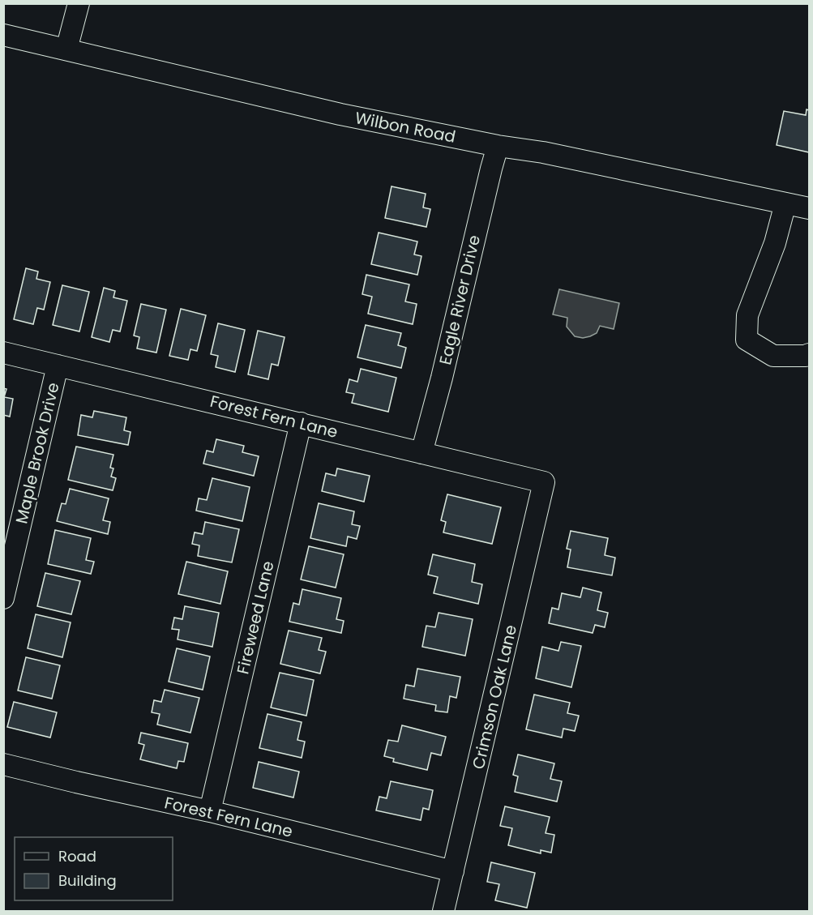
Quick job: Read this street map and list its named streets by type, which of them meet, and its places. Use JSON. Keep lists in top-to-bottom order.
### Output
{
  "streets": {
    "street": [
      "Wilbon Road",
      "Eagle River Drive",
      "Forest Fern Lane",
      "Maple Brook Drive",
      "Fireweed Lane",
      "Crimson Oak Lane"
    ]
  },
  "crossings": [
    ["Wilbon Road", "Eagle River Drive"],
    ["Eagle River Drive", "Forest Fern Lane"],
    ["Forest Fern Lane", "Maple Brook Drive"],
    ["Forest Fern Lane", "Fireweed Lane"],
    ["Forest Fern Lane", "Crimson Oak Lane"]
  ],
  "legend": ["Road", "Building"]
}
